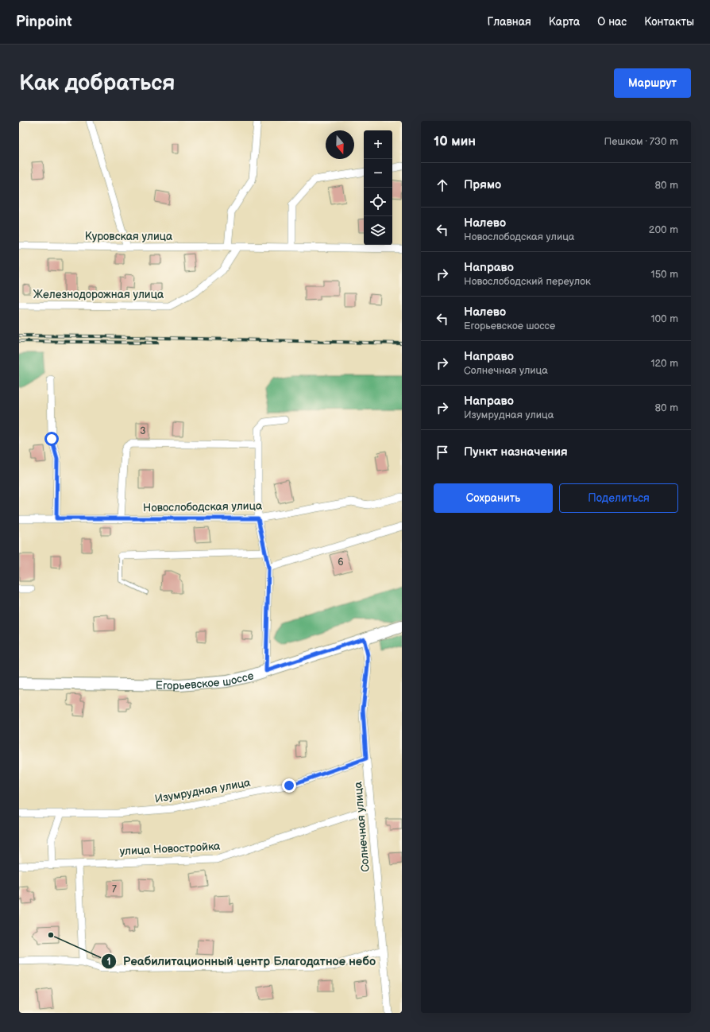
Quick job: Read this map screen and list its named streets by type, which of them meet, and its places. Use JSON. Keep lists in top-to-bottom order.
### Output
{
  "streets": {
    "main road": ["Егорьевское шоссе"],
    "street": [
      "Куровская улица",
      "Железнодорожная улица",
      "Новослободская улица",
      "Изумрудная улица",
      "Солнечная улица",
      "улица Новостройка"
    ]
  },
  "crossings": [
    ["Куровская улица", "Железнодорожная улица"],
    ["Егорьевское шоссе", "Солнечная улица"],
    ["Изумрудная улица", "Солнечная улица"],
    ["Солнечная улица", "улица Новостройка"]
  ],
  "places": ["Реабилитационный центр Благодатное небо"],
  "house_numbers": ["3", "6", "7"],
  "north": "bottom",
  "page": {
    "header": "Pinpoint",
    "nav": [
      "Главная",
      "Карта",
      "О нас",
      "Контакты"
    ],
    "buttons": [
      "Маршрут",
      ["Сохранить", "Поделиться"]
    ],
    "title": "Как добраться",
    "heading": ["10 мин", "Пешком · 730 m"],
    "map_buttons": ["+", "−"],
    "list": [
      ["Прямо", "80 m"],
      ["Налево", "Новослободская улица", "200 m"],
      ["Направо", "Новослободский переулок", "150 m"],
      ["Налево", "Егорьевское шоссе", "100 m"],
      ["Направо", "Солнечная улица", "120 m"],
      ["Направо", "Изумрудная улица", "80 m"],
      "Пункт назначения"
    ]
  }
}
